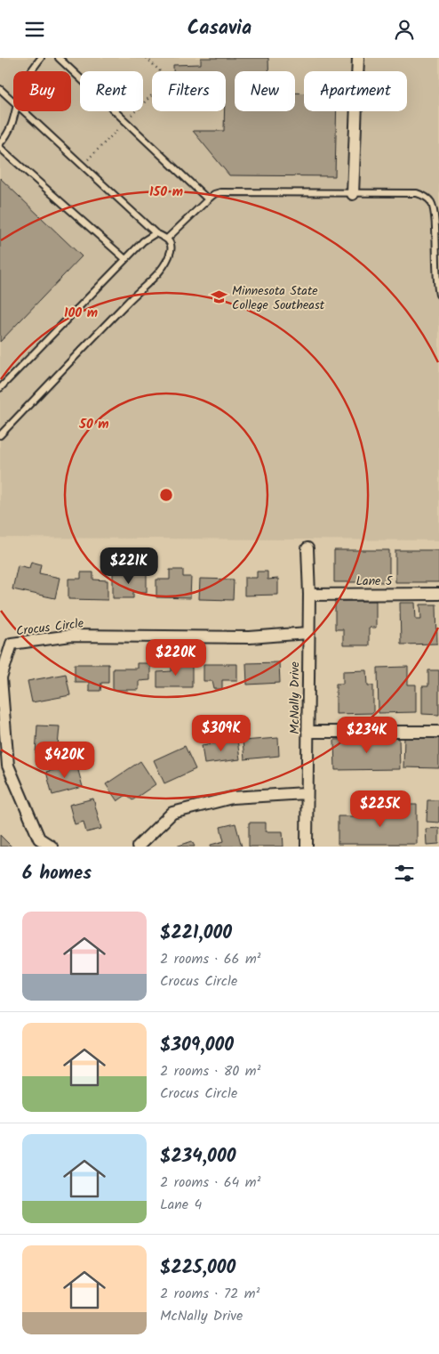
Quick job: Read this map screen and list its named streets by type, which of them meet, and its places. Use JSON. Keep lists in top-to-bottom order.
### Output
{
  "streets": {
    "street": ["Lane 5", "Crocus Circle", "McNally Drive"]
  },
  "crossings": [
    ["Lane 5", "McNally Drive"],
    ["Crocus Circle", "McNally Drive"]
  ],
  "places": {
    "school or university": ["Minnesota State College Southeast"]
  },
  "page": {
    "header": "Casavia",
    "chip": [
      "Buy",
      "Rent",
      "Filters",
      "New",
      "Apartment"
    ],
    "price": [
      "$221K",
      "$220K",
      "$309K",
      "$234K",
      "$420K",
      "$225K"
    ],
    "heading": "6 homes",
    "list": [
      {
        "name": "$221,000",
        "note": "2 rooms · 66 m² · Crocus Circle"
      },
      {
        "name": "$309,000",
        "note": "2 rooms · 80 m² · Crocus Circle"
      },
      {
        "name": "$234,000",
        "note": "2 rooms · 64 m² · Lane 4"
      },
      {
        "name": "$225,000",
        "note": "2 rooms · 72 m² · McNally Drive"
      }
    ]
  },
  "rings": ["150 m", "100 m", "50 m"]
}
